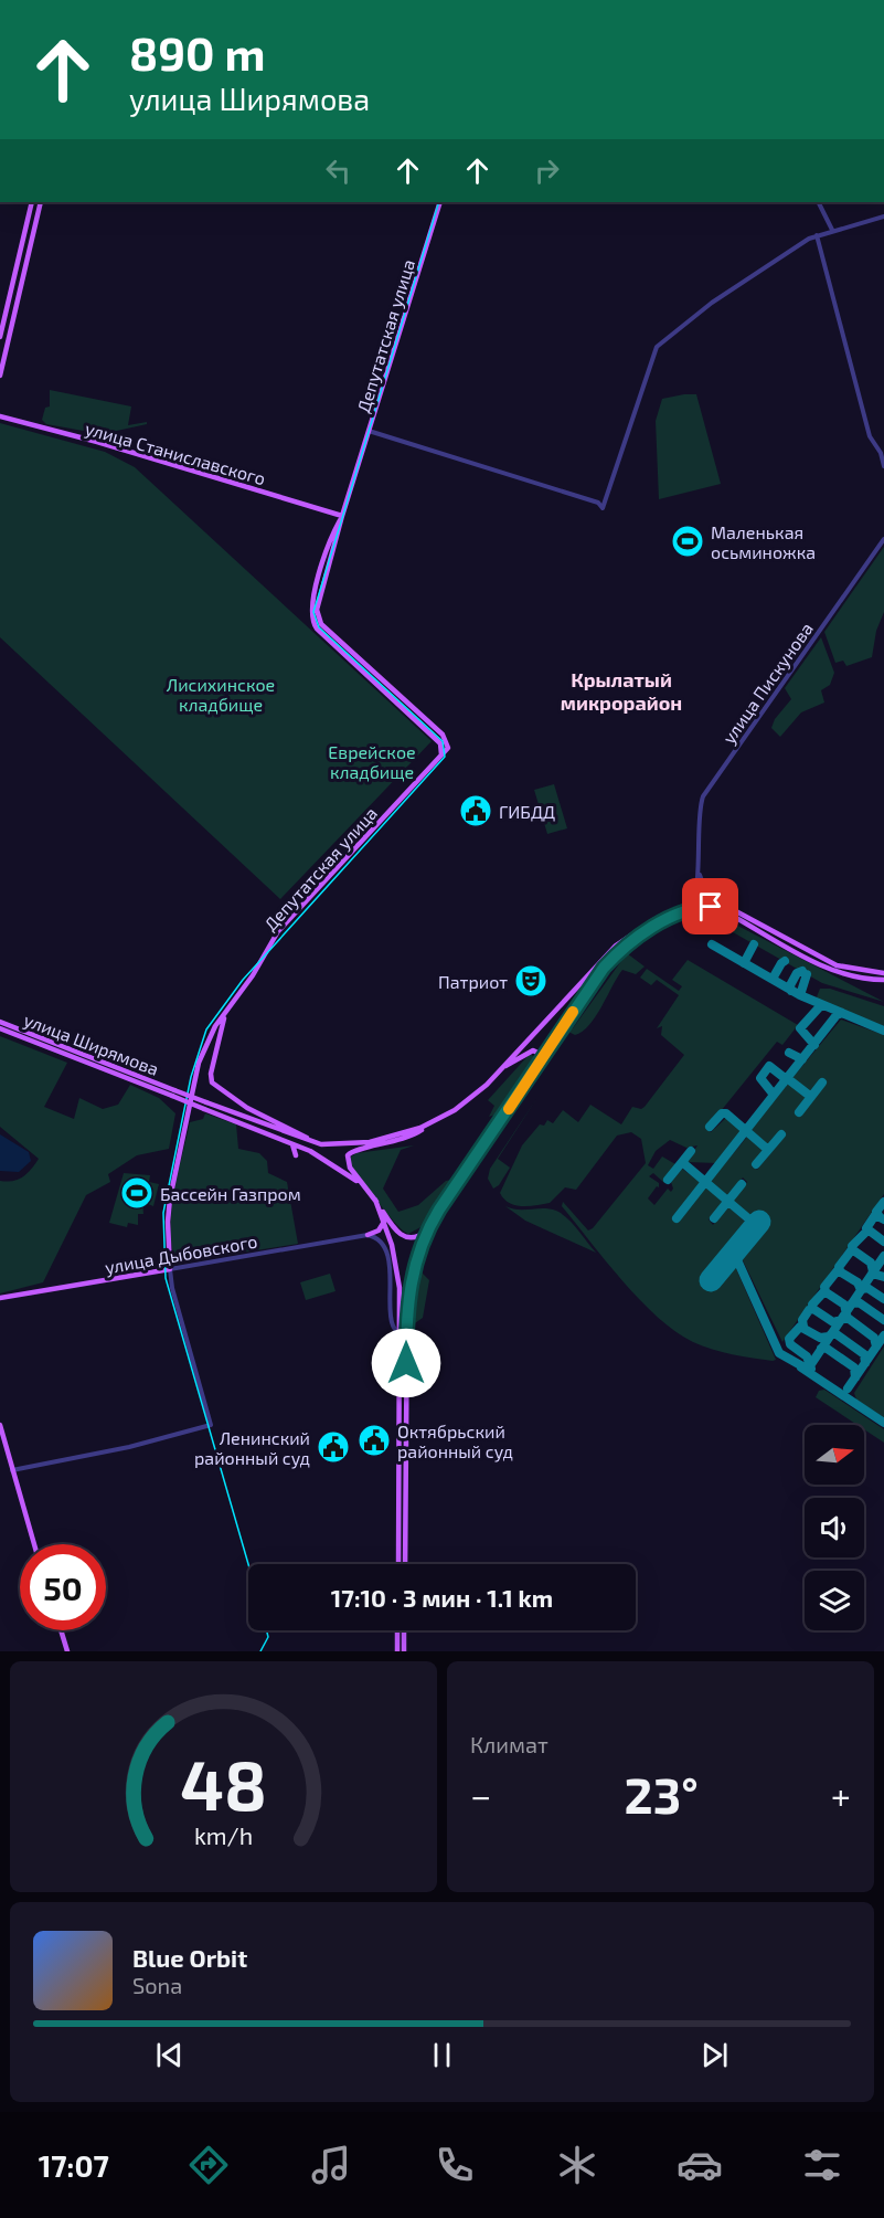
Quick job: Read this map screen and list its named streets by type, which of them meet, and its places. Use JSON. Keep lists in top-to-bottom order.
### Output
{
  "streets": {
    "main road": [
      "Депутатская улица",
      "улица Станиславского",
      "улица Ширямова",
      "улица Дыбовского"
    ],
    "street": ["улица Пискунова"]
  },
  "crossings": [
    ["Депутатская улица", "улица Станиславского"],
    ["Депутатская улица", "улица Дыбовского"]
  ],
  "districts": ["Крылатый микрорайон"],
  "parks": ["Лисихинское кладбище", "Еврейское кладбище"],
  "places": {
    "sports": ["Маленькая осьминожка", "Бассейн Газпром"],
    "public building": ["ГИБДД", "Октябрьский районный суд", "Ленинский районный суд"],
    "theatre": ["Патриот"]
  },
  "north": "right",
  "page": {
    "turn": ["890 m", "улица Ширямова"],
    "limit": "50",
    "trip": "17:10 · 3 мин · 1.1 km",
    "tile": "Климат",
    "heat": ["−", "23°", "+"],
    "song": ["Blue Orbit", "Sona"],
    "tabs": "17:07",
    "gauge": ["48", "km/h"]
  }
}
